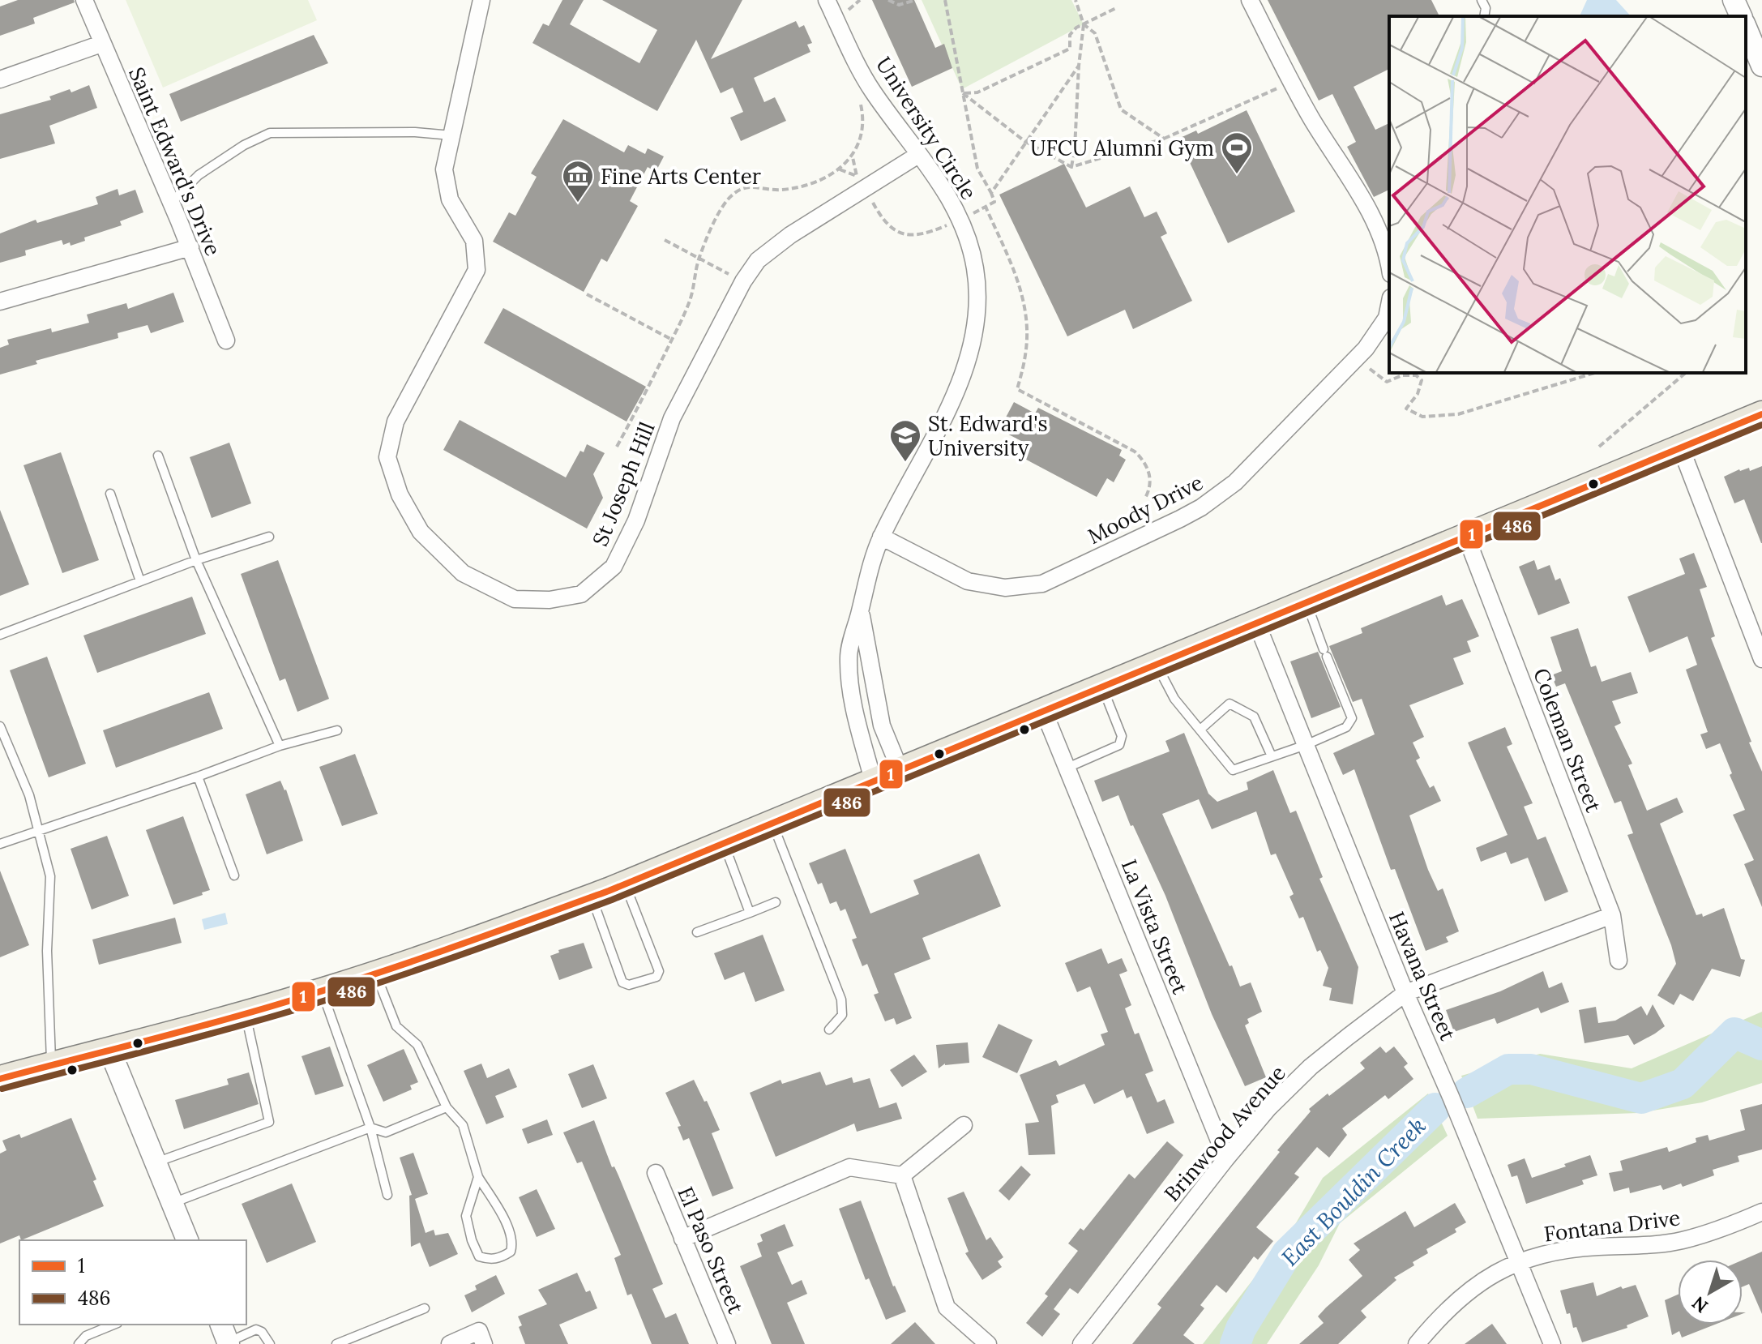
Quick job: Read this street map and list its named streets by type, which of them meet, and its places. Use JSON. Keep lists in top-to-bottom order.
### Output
{
  "streets": {
    "street": [
      "University Circle",
      "Saint Edward's Drive",
      "St Joseph Hill",
      "Moody Drive",
      "Coleman Street",
      "La Vista Street",
      "Havana Street",
      "Brinwood Avenue",
      "Fontana Drive",
      "El Paso Street"
    ]
  },
  "crossings": [
    ["University Circle", "St Joseph Hill"],
    ["University Circle", "Moody Drive"],
    ["Coleman Street", "Brinwood Avenue"],
    ["La Vista Street", "Brinwood Avenue"],
    ["Havana Street", "Brinwood Avenue"],
    ["Havana Street", "Fontana Drive"]
  ],
  "water": ["East Bouldin Creek"],
  "places": {
    "sports": ["UFCU Alumni Gym"],
    "museum": ["Fine Arts Center"],
    "school or university": ["St. Edward's University"]
  },
  "lines": ["transit line 1", "transit line 486"],
  "legend": ["1", "486"],
  "north": "bottom left"
}
